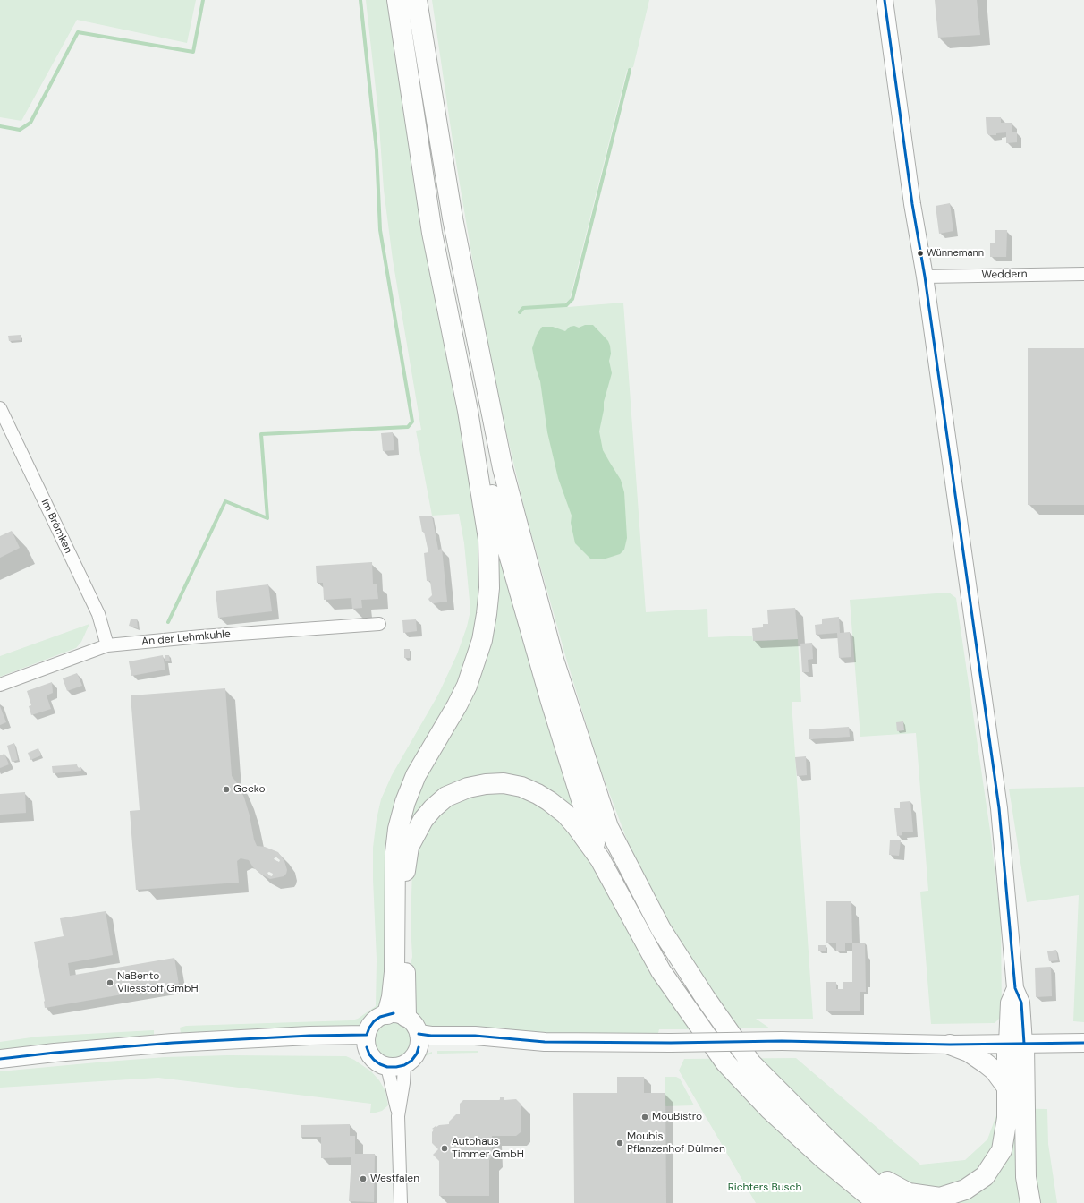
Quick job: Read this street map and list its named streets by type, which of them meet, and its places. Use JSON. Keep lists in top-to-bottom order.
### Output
{
  "streets": {
    "street": ["Weddern", "Im Brömken", "An der Lehmkuhle"]
  },
  "crossings": [
    ["Im Brömken", "An der Lehmkuhle"]
  ],
  "parks": ["Richters Busch"],
  "places": [
    "Wünnemann",
    "Gecko",
    "NaBento Vliesstoff GmbH",
    "MouBistro",
    "Moubis Pflanzenhof Dülmen",
    "Autohaus Timmer GmbH",
    "Westfalen"
  ]
}
